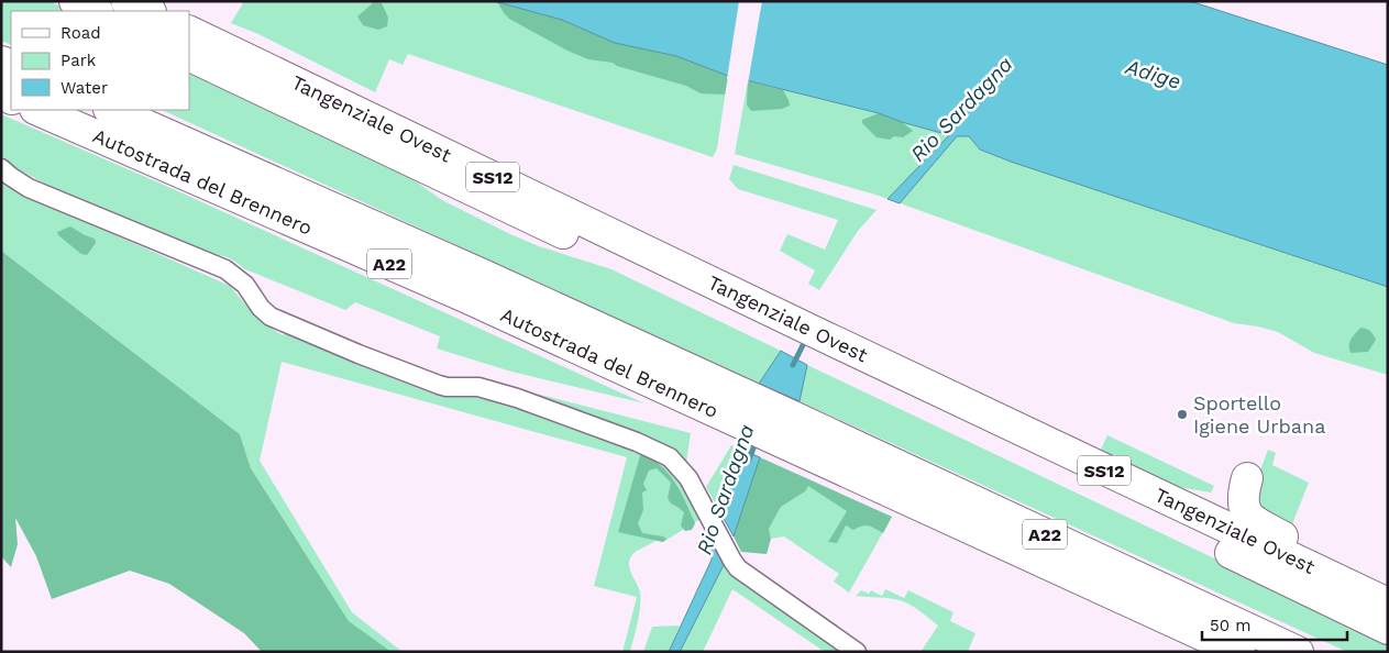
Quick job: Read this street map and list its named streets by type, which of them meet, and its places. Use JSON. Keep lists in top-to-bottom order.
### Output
{
  "streets": {
    "highway": [
      "Tangenziale Ovest",
      "SS12",
      "Autostrada del Brennero",
      "A22"
    ]
  },
  "water": ["Adige", "Rio Sardagna"],
  "places": ["Sportello Igiene Urbana"],
  "legend": ["Road", "Park", "Water"],
  "scale_bar": "50 m"
}
